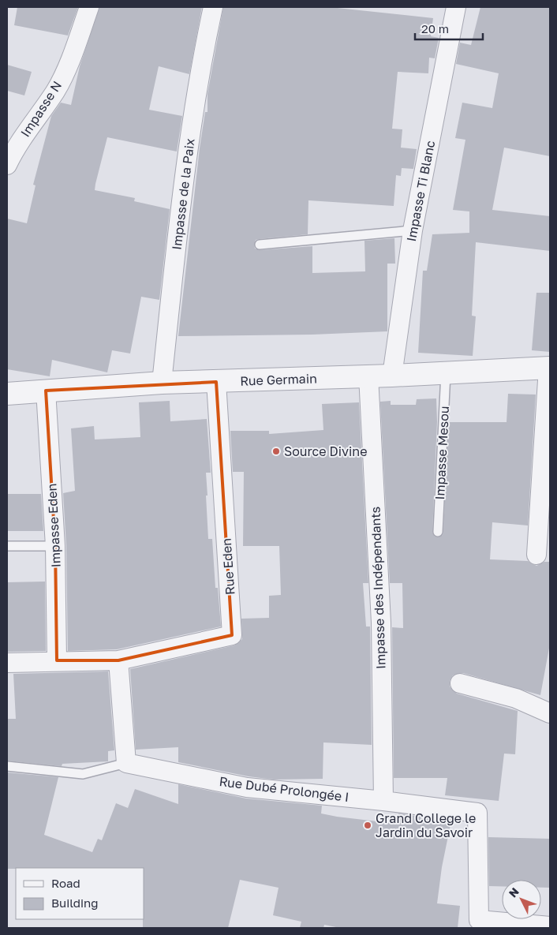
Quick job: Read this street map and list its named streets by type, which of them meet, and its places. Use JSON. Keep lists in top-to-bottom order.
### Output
{
  "streets": {
    "street": [
      "Impasse N",
      "Impasse Ti Blanc",
      "Impasse de la Paix",
      "Rue Germain",
      "Impasse Eden",
      "Rue Eden",
      "Impasse des Indépendants",
      "Rue Dubé Prolongée I"
    ],
    "lane": ["Impasse Mesou"]
  },
  "crossings": [
    ["Impasse Ti Blanc", "Rue Germain"],
    ["Impasse de la Paix", "Rue Germain"],
    ["Rue Germain", "Impasse Mesou"],
    ["Rue Germain", "Impasse Eden"],
    ["Rue Germain", "Rue Eden"],
    ["Rue Germain", "Impasse des Indépendants"],
    ["Impasse des Indépendants", "Rue Dubé Prolongée I"]
  ],
  "places": ["Source Divine", "Grand College le Jardin du Savoir"],
  "legend": ["Road", "Building"],
  "scale_bar": "20 m",
  "north": "top left"
}
